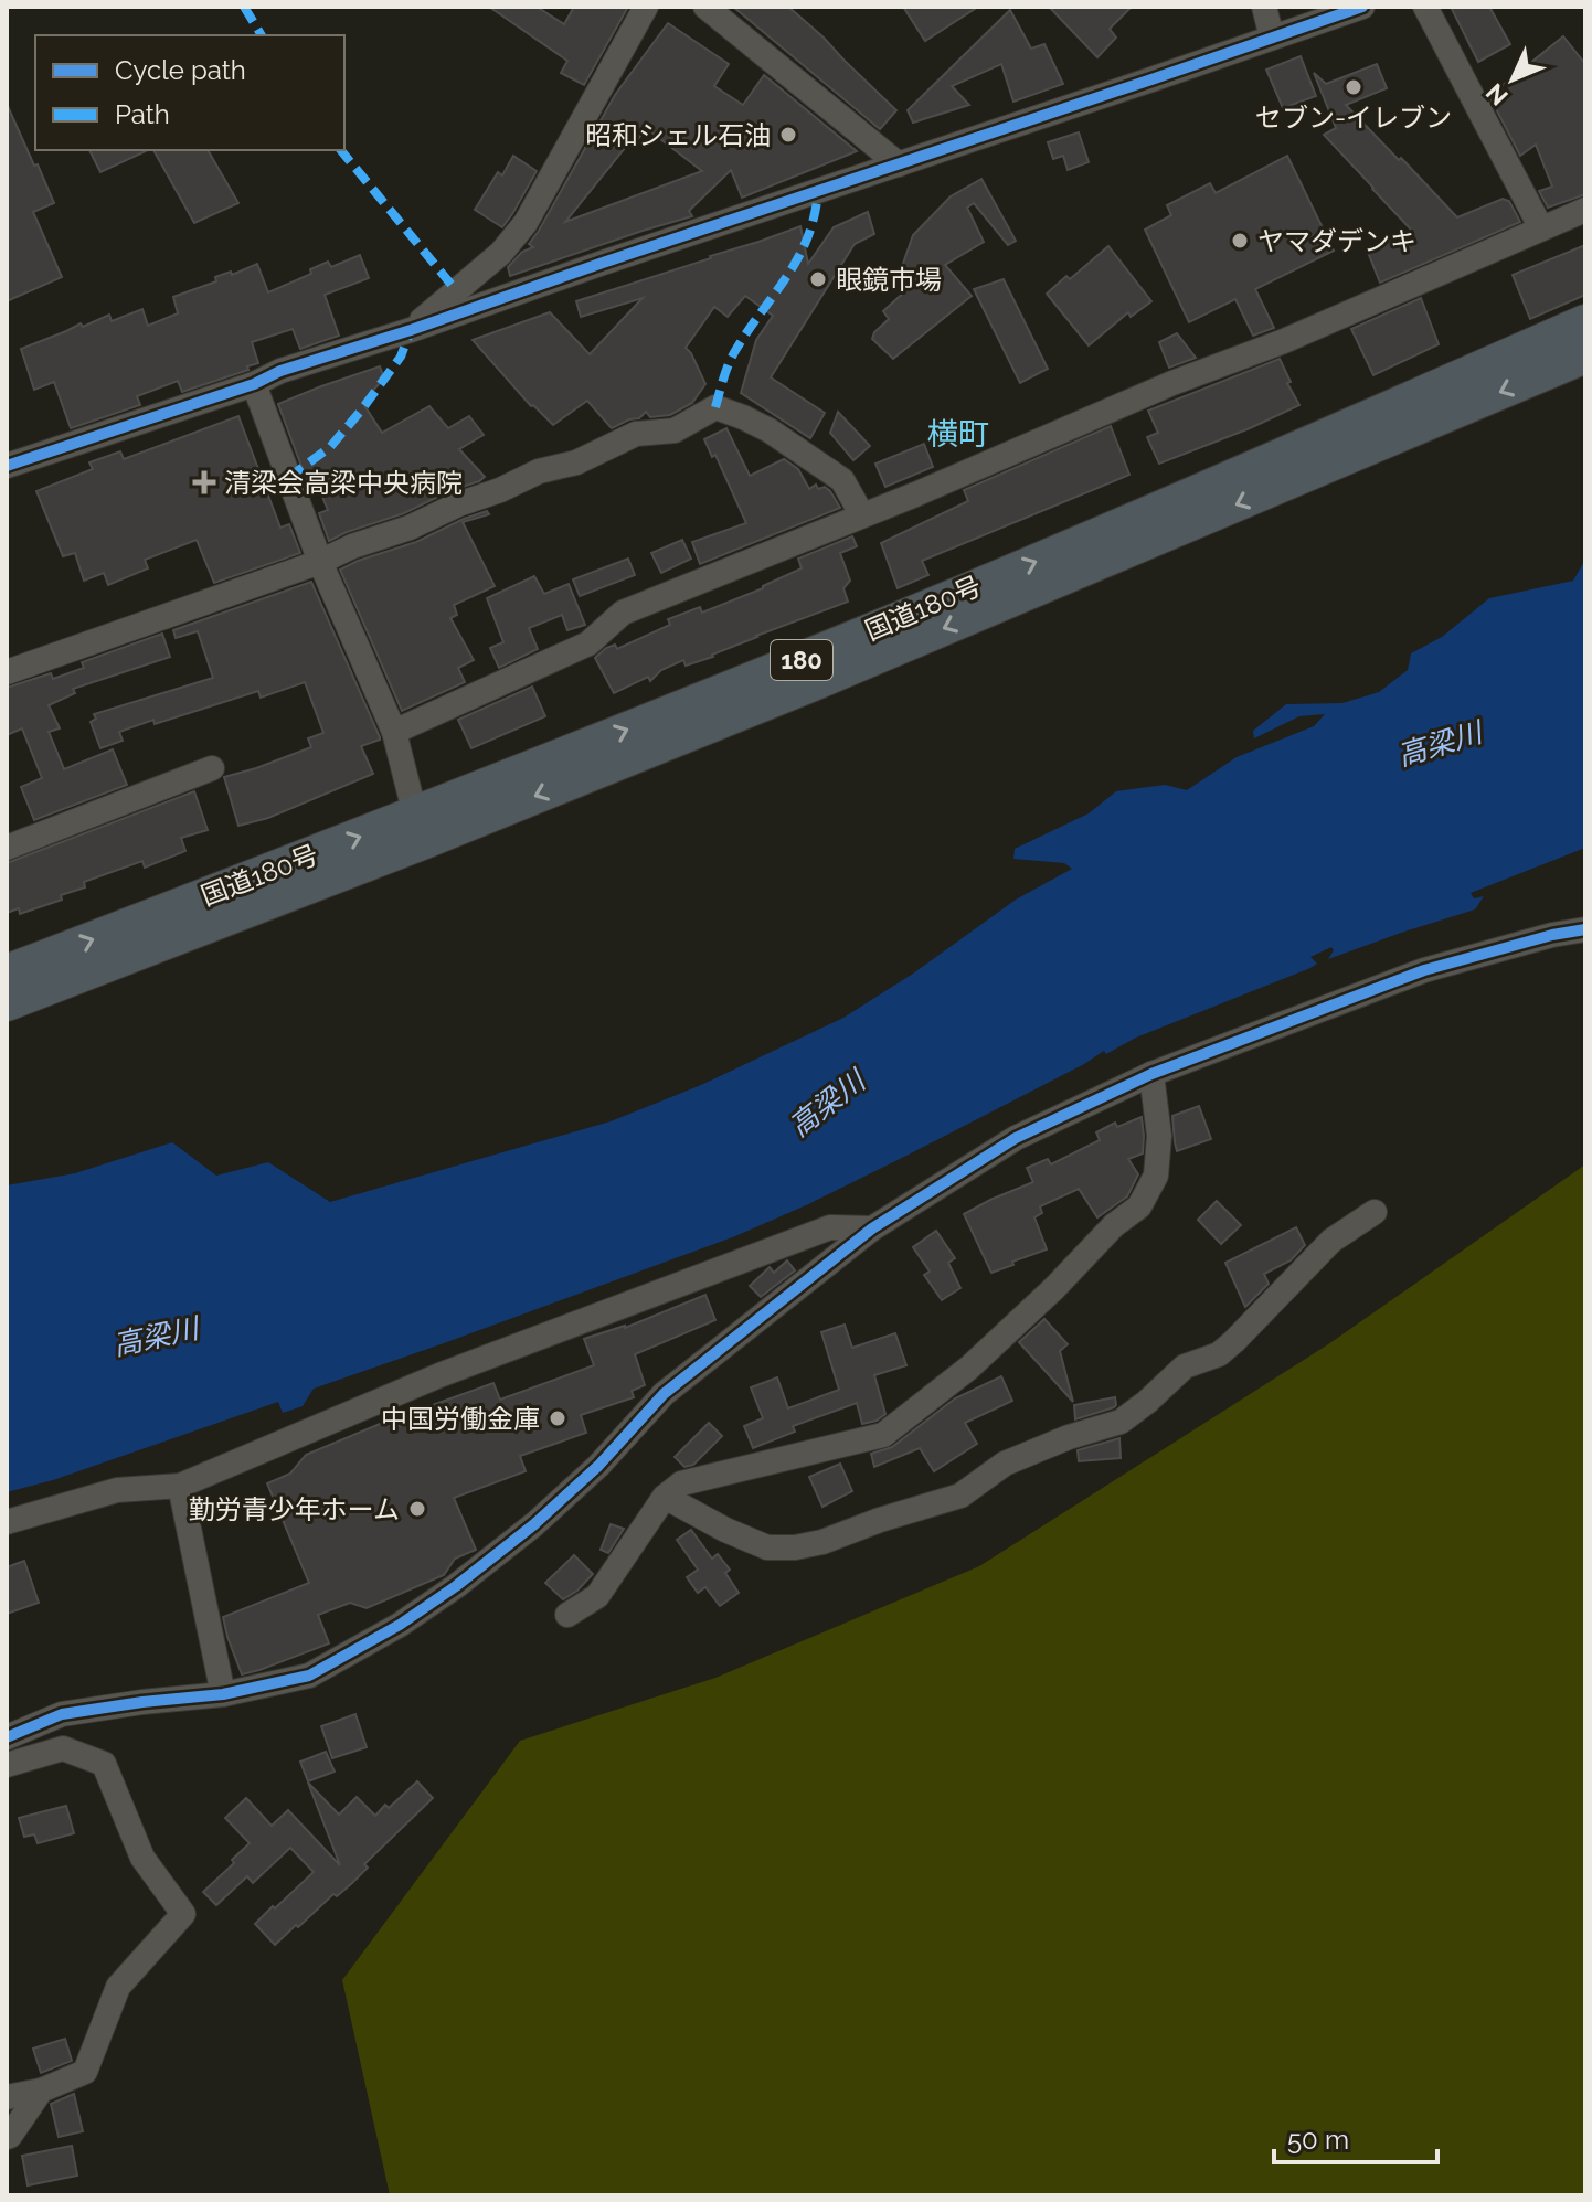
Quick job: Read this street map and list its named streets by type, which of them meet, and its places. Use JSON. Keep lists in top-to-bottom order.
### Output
{
  "streets": {
    "highway": ["国道180号", "180"]
  },
  "districts": ["横町"],
  "water": ["高梁川"],
  "places": {
    "other": [
      "セブン-イレブン",
      "昭和シェル石油",
      "ヤマダデンキ",
      "眼鏡市場",
      "中国労働金庫",
      "勤労青少年ホーム"
    ],
    "health": ["清梁会高梁中央病院"]
  },
  "legend": ["Cycle path", "Path"],
  "scale_bar": "50 m",
  "north": "bottom left"
}
